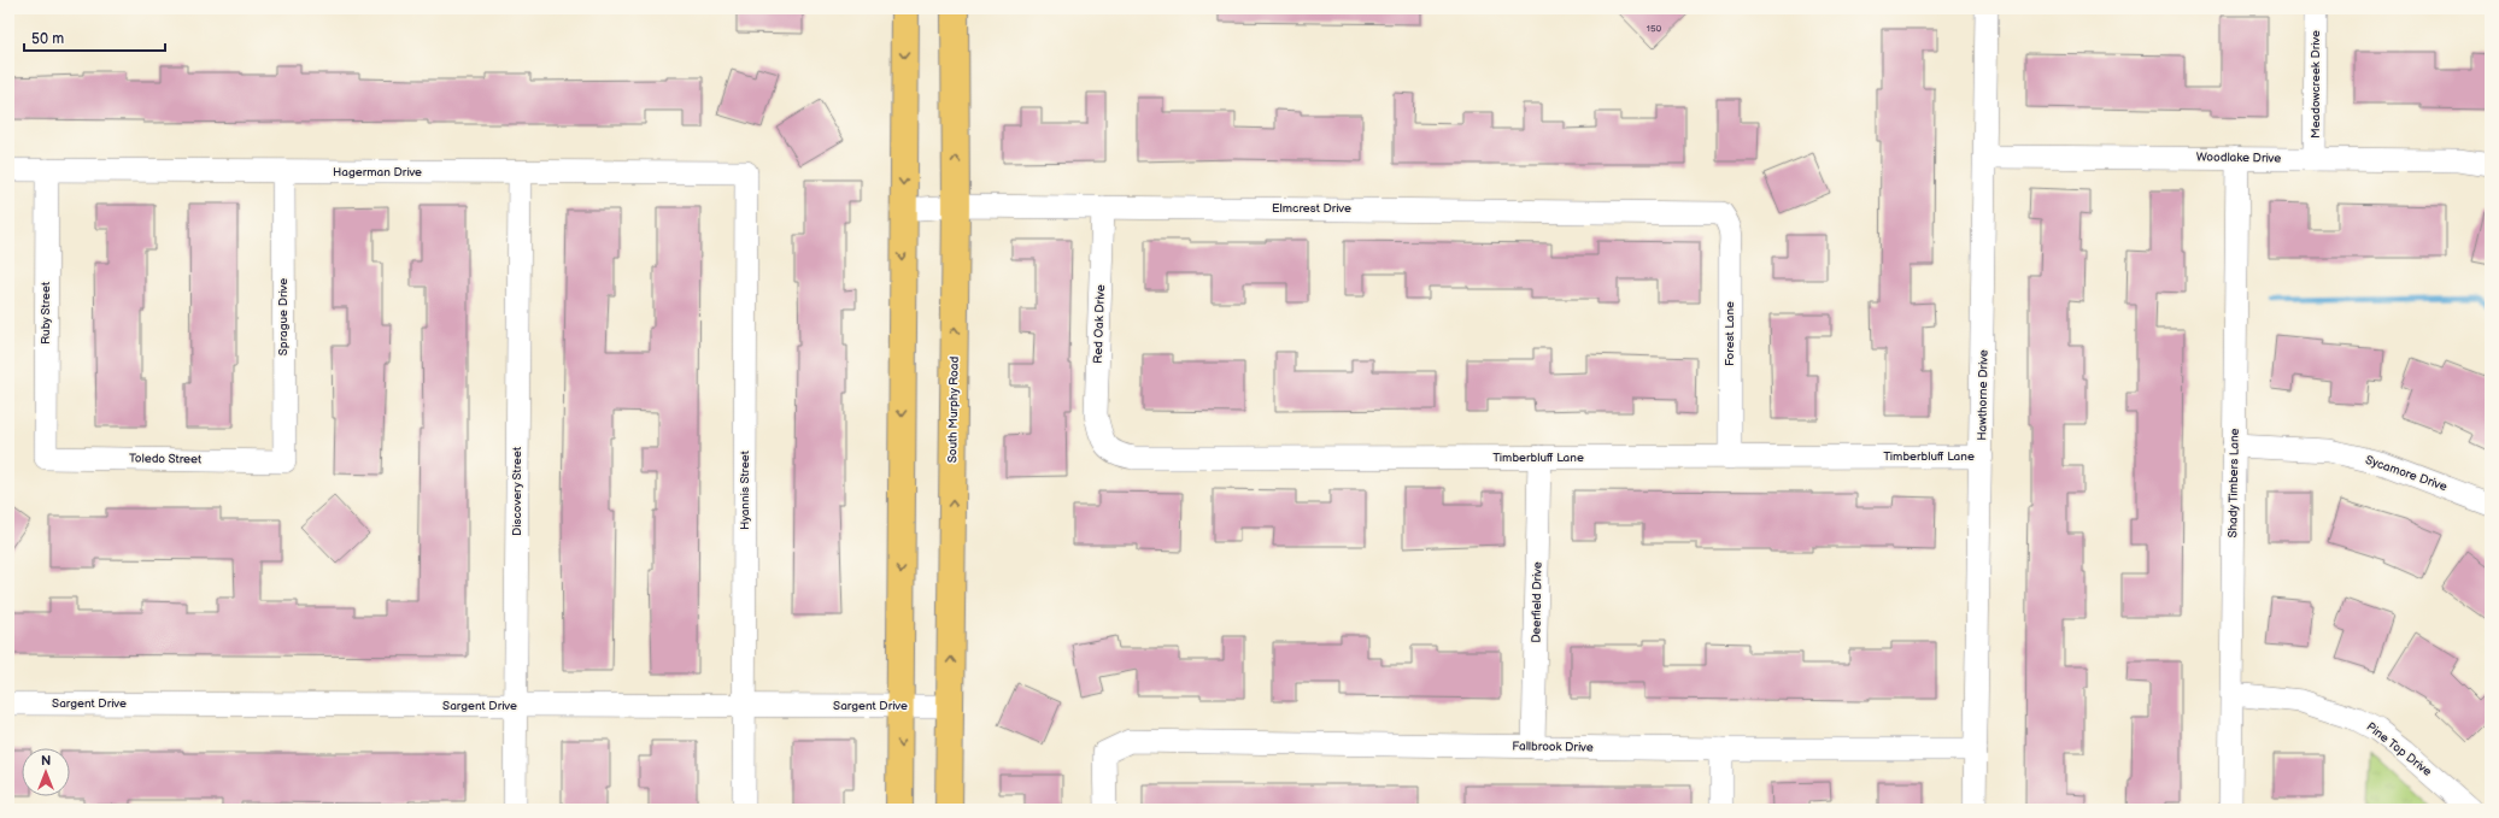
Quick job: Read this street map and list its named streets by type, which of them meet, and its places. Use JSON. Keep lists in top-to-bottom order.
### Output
{
  "streets": {
    "main road": ["South Murphy Road"],
    "street": [
      "Meadowcreek Drive",
      "Woodlake Drive",
      "Hagerman Drive",
      "Elmcrest Drive",
      "Ruby Street",
      "Sprague Drive",
      "Red Oak Drive",
      "Forest Lane",
      "Hawthorne Drive",
      "Timberbluff Lane",
      "Toledo Street",
      "Sycamore Drive",
      "Shady Timbers Lane",
      "Hyannis Street",
      "Discovery Street",
      "Deerfield Drive",
      "Sargent Drive",
      "Fallbrook Drive",
      "Pine Top Drive"
    ]
  },
  "crossings": [
    ["Meadowcreek Drive", "Woodlake Drive"],
    ["Woodlake Drive", "Hawthorne Drive"],
    ["Woodlake Drive", "Shady Timbers Lane"],
    ["Hagerman Drive", "Ruby Street"],
    ["Hagerman Drive", "Sprague Drive"],
    ["Hagerman Drive", "Hyannis Street"],
    ["Hagerman Drive", "Discovery Street"],
    ["Elmcrest Drive", "Red Oak Drive"],
    ["Elmcrest Drive", "Forest Lane"],
    ["Elmcrest Drive", "South Murphy Road"],
    ["Ruby Street", "Toledo Street"],
    ["Sprague Drive", "Toledo Street"],
    ["Red Oak Drive", "Timberbluff Lane"],
    ["Forest Lane", "Timberbluff Lane"],
    ["Hawthorne Drive", "Timberbluff Lane"],
    ["Hawthorne Drive", "Fallbrook Drive"],
    ["South Murphy Road", "Sargent Drive"],
    ["Timberbluff Lane", "Deerfield Drive"],
    ["Sycamore Drive", "Shady Timbers Lane"],
    ["Shady Timbers Lane", "Pine Top Drive"],
    ["Hyannis Street", "Sargent Drive"],
    ["Discovery Street", "Sargent Drive"],
    ["Deerfield Drive", "Fallbrook Drive"]
  ],
  "house_numbers": ["150"],
  "scale_bar": "50 m",
  "north": "top"
}
